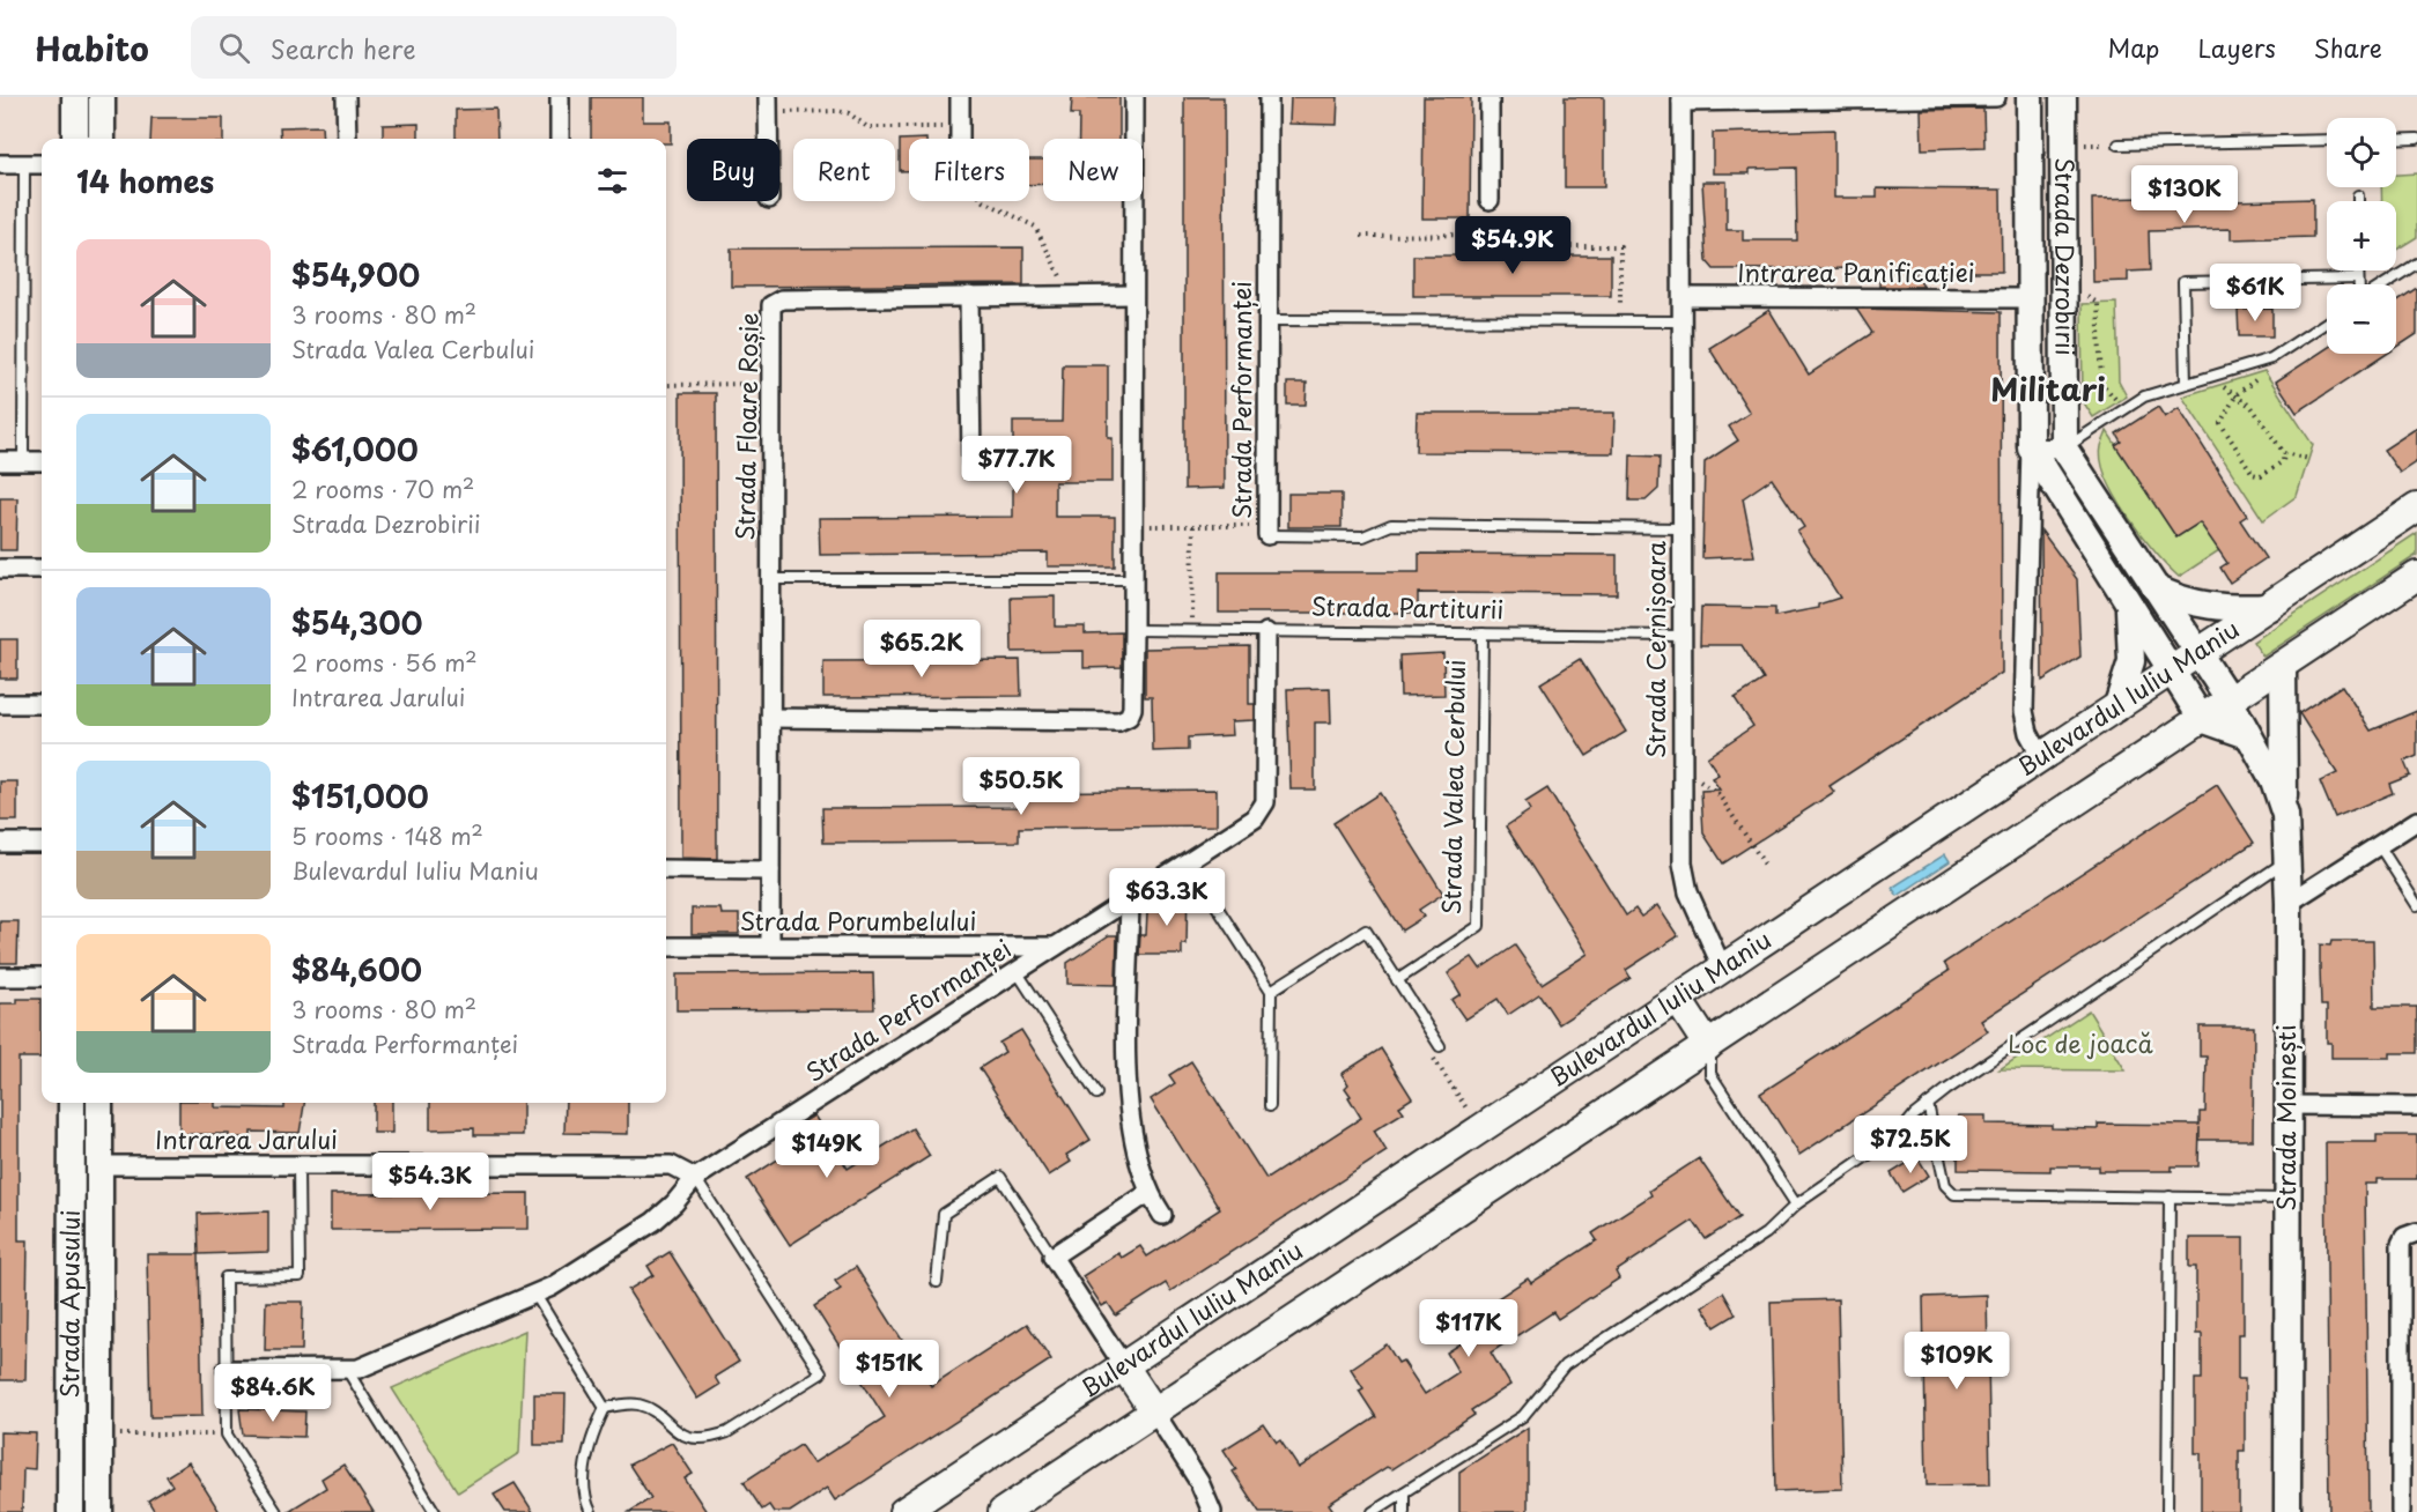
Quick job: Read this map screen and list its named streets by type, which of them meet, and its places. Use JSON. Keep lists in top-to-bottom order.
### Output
{
  "streets": {
    "main road": [
      "Strada Dezrobirii",
      "Bulevardul Iuliu Maniu",
      "Strada Moinești",
      "Strada Apusului"
    ],
    "street": [
      "Intrarea Panificației",
      "Strada Performanței",
      "Strada Floare Roșie",
      "Strada Cernișoara",
      "Strada Porumbelului",
      "Intrarea Jarului"
    ],
    "lane": ["Strada Partiturii", "Strada Valea Cerbului"]
  },
  "crossings": [
    ["Strada Dezrobirii", "Intrarea Panificației"],
    ["Strada Dezrobirii", "Bulevardul Iuliu Maniu"],
    ["Intrarea Panificației", "Strada Cernișoara"],
    ["Strada Performanței", "Strada Partiturii"],
    ["Strada Performanței", "Strada Cernișoara"],
    ["Strada Performanței", "Strada Porumbelului"],
    ["Strada Performanței", "Intrarea Jarului"],
    ["Strada Floare Roșie", "Strada Porumbelului"],
    ["Strada Partiturii", "Strada Cernișoara"],
    ["Strada Partiturii", "Strada Valea Cerbului"],
    ["Strada Cernișoara", "Bulevardul Iuliu Maniu"],
    ["Intrarea Jarului", "Strada Apusului"]
  ],
  "districts": ["Militari"],
  "parks": ["Loc de joacă"],
  "page": {
    "header": "Habito",
    "search": "Search here",
    "nav": ["Map", "Layers", "Share"],
    "map_buttons": ["+", "−"],
    "chip": [
      "Buy",
      "Rent",
      "Filters",
      "New"
    ],
    "heading": "14 homes",
    "price": [
      "$130K",
      "$54.9K",
      "$61K",
      "$77.7K",
      "$65.2K",
      "$50.5K",
      "$63.3K",
      "$72.5K",
      "$149K",
      "$54.3K",
      "$117K",
      "$109K",
      "$151K",
      "$84.6K"
    ],
    "list": [
      {
        "name": "$54,900",
        "note": "3 rooms · 80 m² · Strada Valea Cerbului"
      },
      {
        "name": "$61,000",
        "note": "2 rooms · 70 m² · Strada Dezrobirii"
      },
      {
        "name": "$54,300",
        "note": "2 rooms · 56 m² · Intrarea Jarului"
      },
      {
        "name": "$151,000",
        "note": "5 rooms · 148 m² · Bulevardul Iuliu Maniu"
      },
      {
        "name": "$84,600",
        "note": "3 rooms · 80 m² · Strada Performanței"
      }
    ]
  }
}
